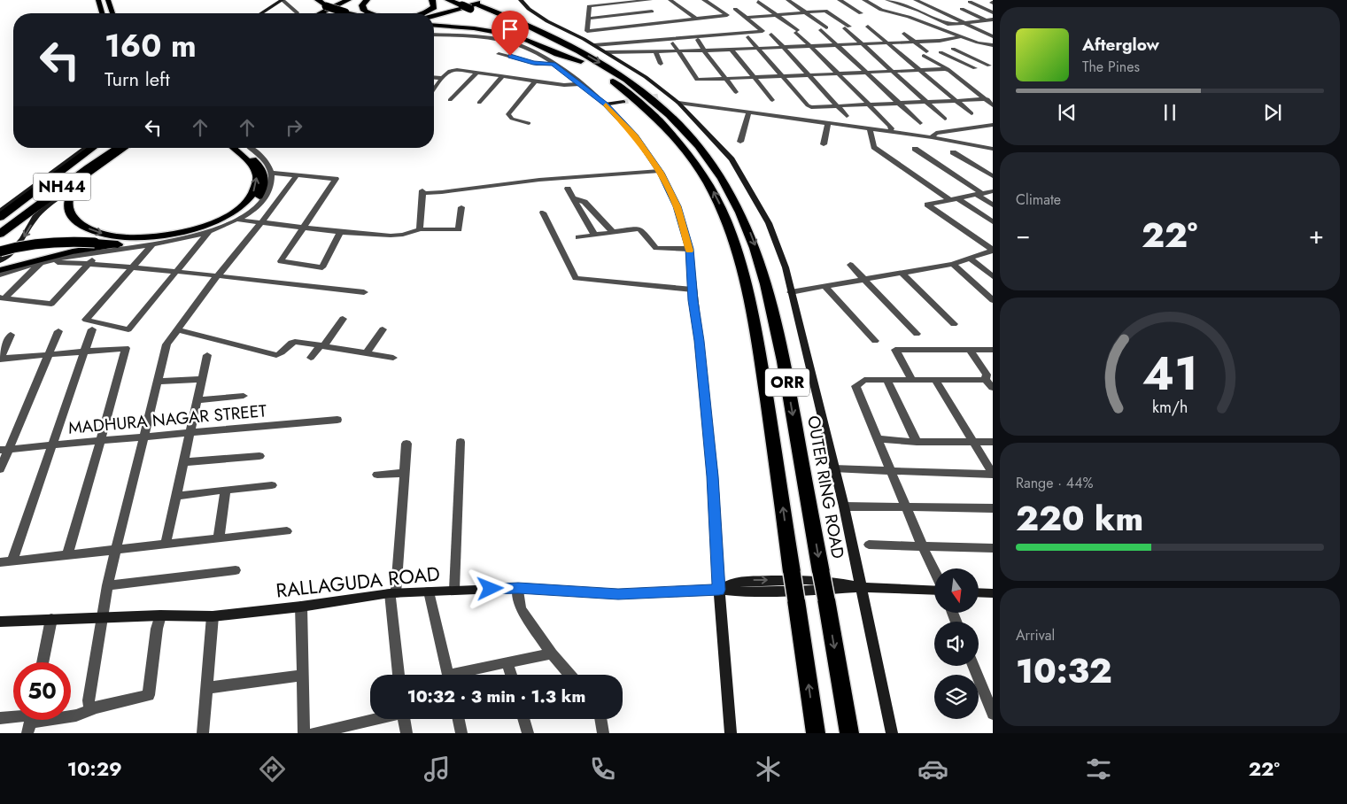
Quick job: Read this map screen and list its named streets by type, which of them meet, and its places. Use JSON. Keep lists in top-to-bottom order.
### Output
{
  "streets": {
    "highway": ["NH44", "ORR", "OUTER RING ROAD"],
    "street": ["MADHURA NAGAR STREET", "RALLAGUDA ROAD"]
  },
  "north": "bottom",
  "page": {
    "turn": ["160 m", "Turn left"],
    "song": ["Afterglow", "The Pines"],
    "tile": [
      "Climate",
      ["Range · 44%", "220 km"],
      ["Arrival", "10:32"]
    ],
    "heat": ["−", "22°", "+"],
    "limit": "50",
    "trip": "10:32 · 3 min · 1.3 km",
    "tabs": ["10:29", "22°"],
    "gauge": ["41", "km/h"]
  }
}
